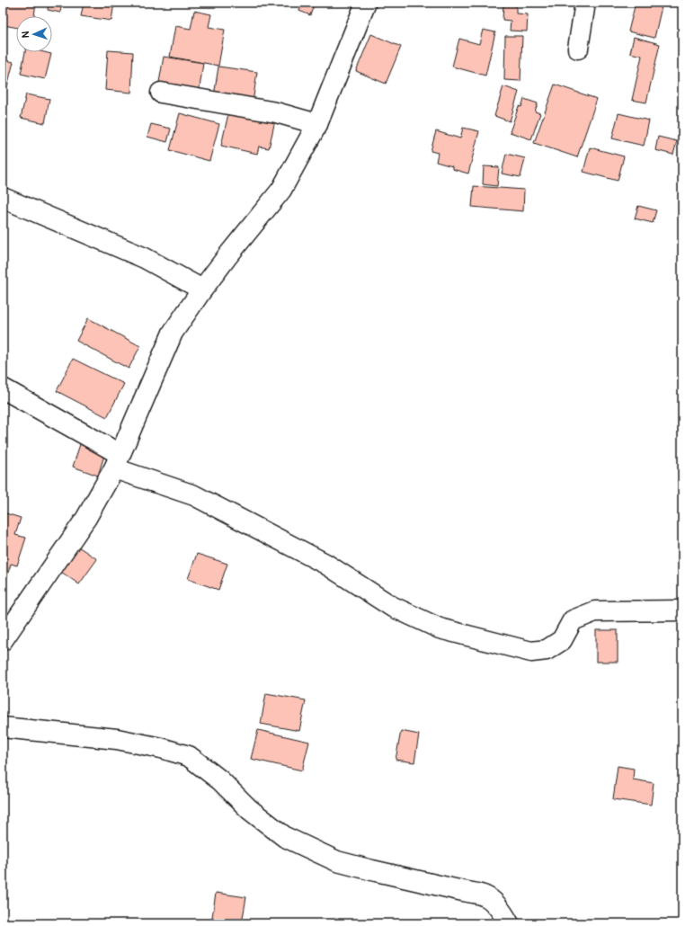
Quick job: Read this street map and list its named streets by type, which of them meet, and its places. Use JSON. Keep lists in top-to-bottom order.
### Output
{
  "north": "left"
}
